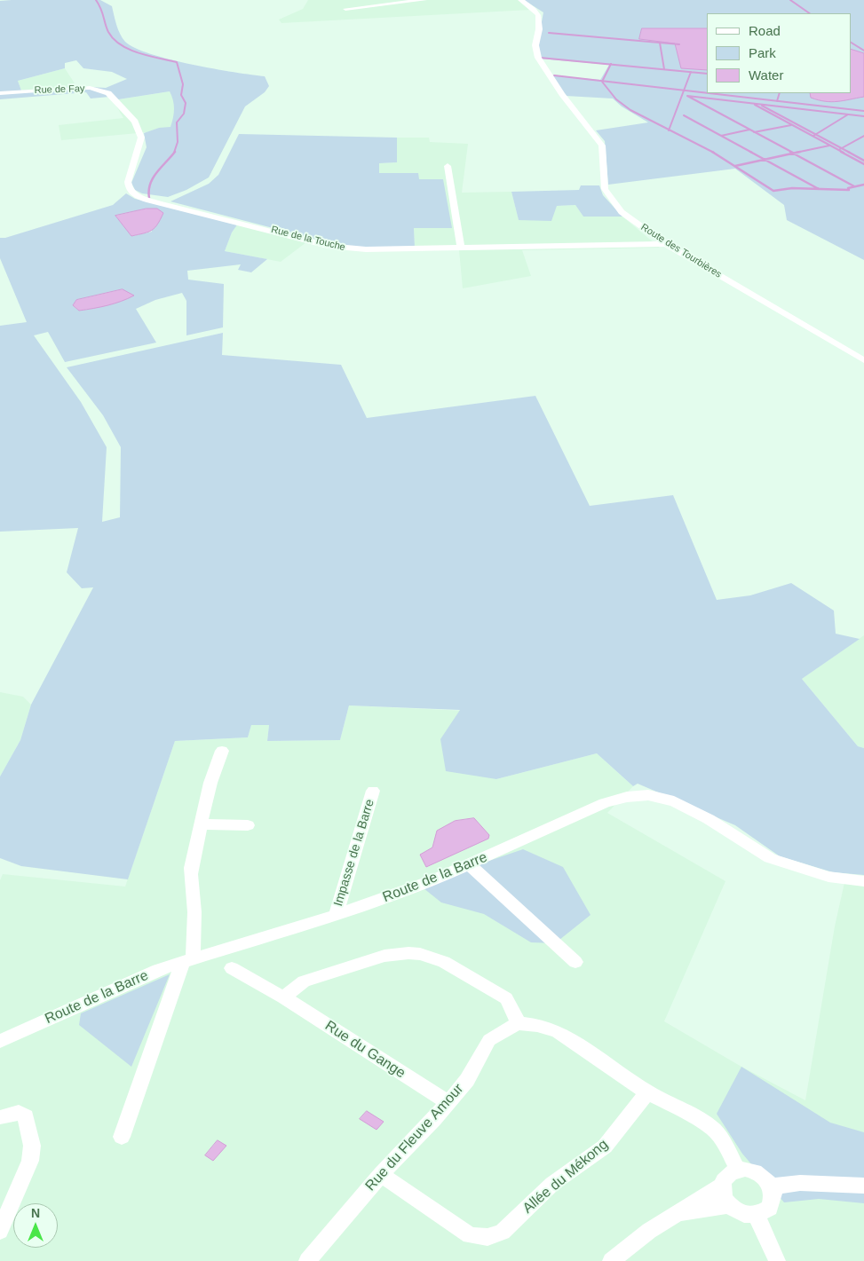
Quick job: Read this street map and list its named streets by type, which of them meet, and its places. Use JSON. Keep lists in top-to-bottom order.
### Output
{
  "streets": {
    "street": [
      "Rue de Fay",
      "Rue de la Touche",
      "Route des Tourbières",
      "Impasse de la Barre",
      "Route de la Barre",
      "Rue du Gange",
      "Rue du Fleuve Amour",
      "Allée du Mékong"
    ]
  },
  "crossings": [
    ["Rue de Fay", "Rue de la Touche"],
    ["Rue de la Touche", "Route des Tourbières"],
    ["Impasse de la Barre", "Route de la Barre"],
    ["Rue du Gange", "Rue du Fleuve Amour"],
    ["Rue du Fleuve Amour", "Allée du Mékong"]
  ],
  "legend": ["Road", "Park", "Water"],
  "north": "top"
}
